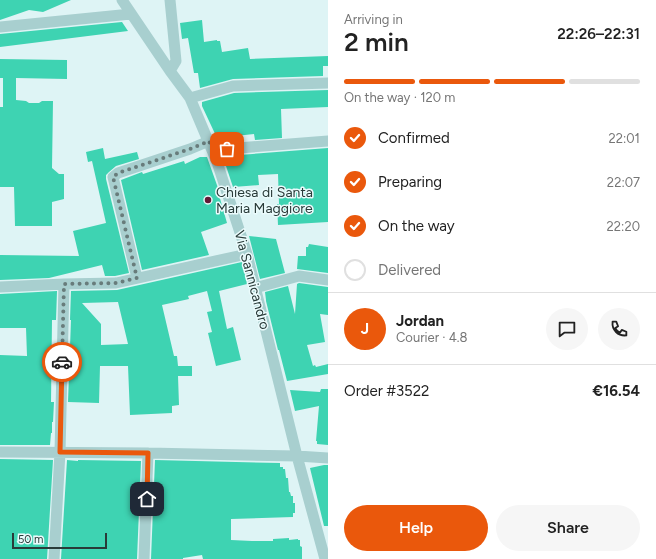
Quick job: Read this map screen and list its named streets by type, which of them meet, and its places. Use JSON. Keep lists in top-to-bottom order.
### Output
{
  "streets": {
    "street": ["Via Sannicandro"]
  },
  "places": ["Chiesa di Santa Maria Maggiore"],
  "scale_bar": "50 m",
  "page": {
    "heading": ["2 min", "Arriving in", "22:26–22:31"],
    "panel": [
      "Jordan",
      "Courier · 4.8",
      "Order #3522",
      "€16.54"
    ],
    "bar": "On the way · 120 m",
    "list": [
      ["Confirmed", "22:01"],
      ["Preparing", "22:07"],
      ["On the way", "22:20"],
      "Delivered"
    ],
    "round": "J",
    "buttons": ["Help", "Share"],
    "scale": "50 m"
  }
}
